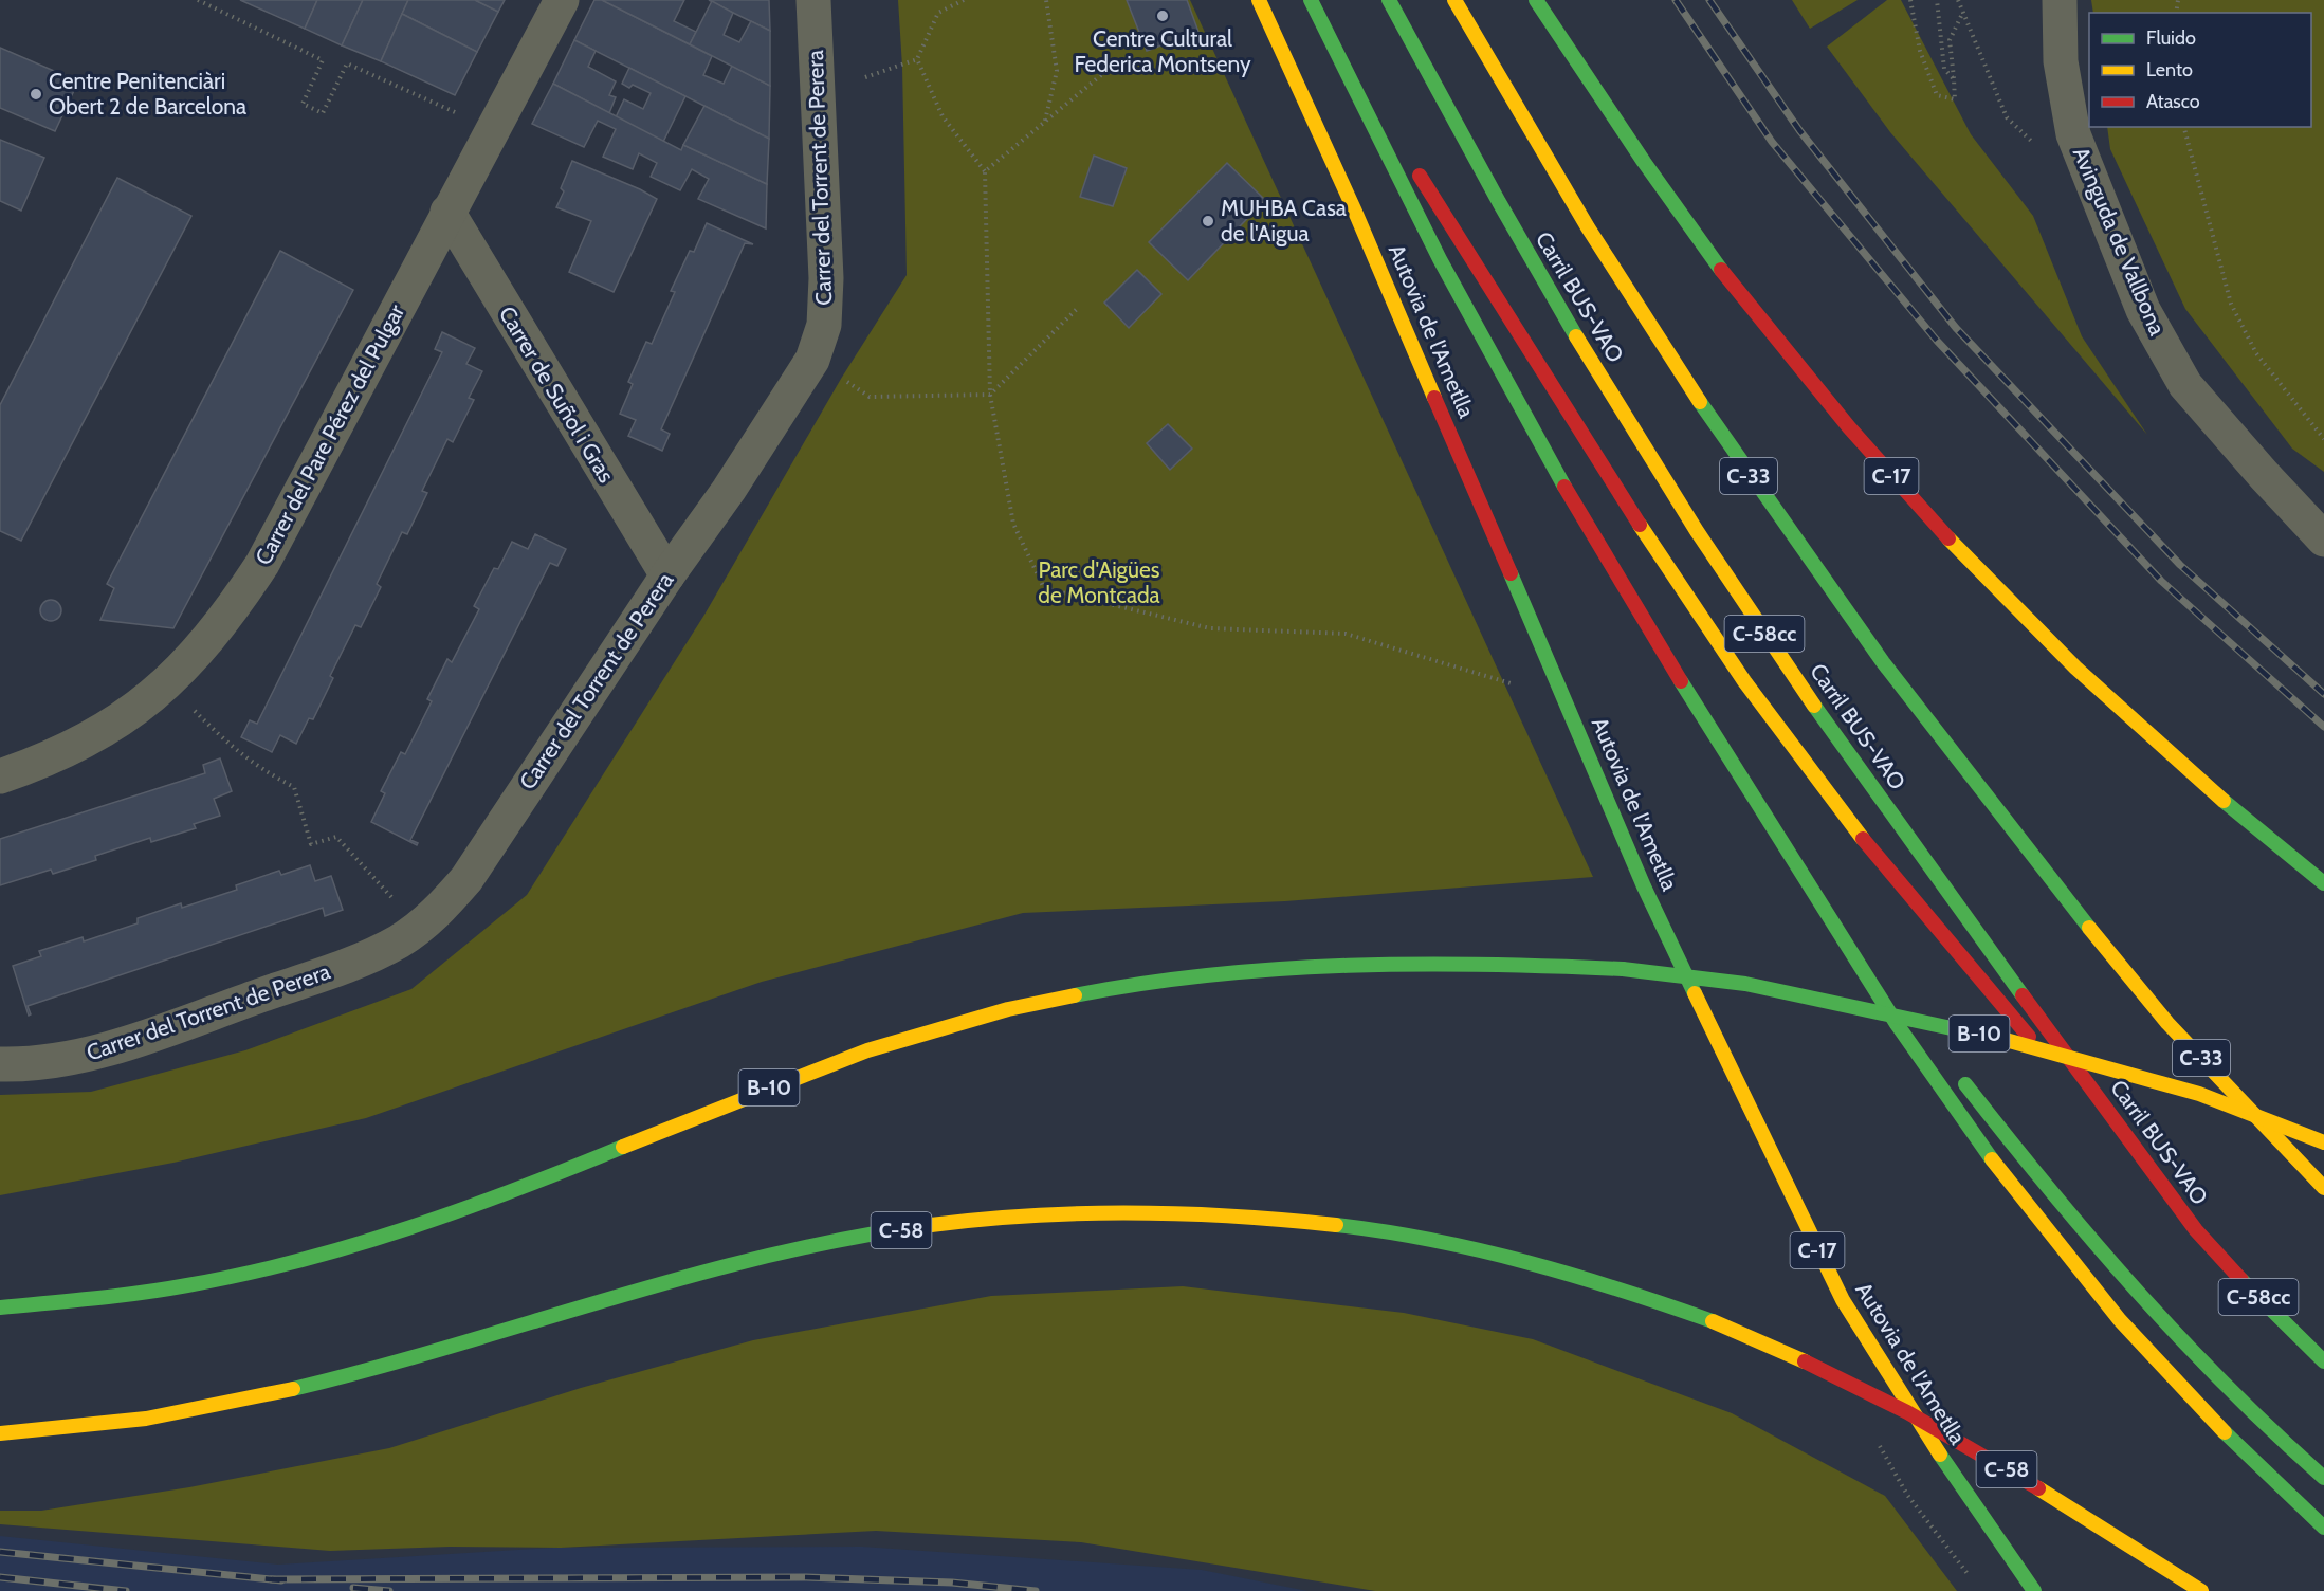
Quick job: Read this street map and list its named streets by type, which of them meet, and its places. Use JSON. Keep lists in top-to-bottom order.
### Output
{
  "streets": {
    "highway": [
      "Carril BUS-VAO",
      "Autovia de l'Ametlla",
      "C-33",
      "C-17",
      "C-58cc",
      "B-10",
      "C-58"
    ],
    "street": [
      "Carrer del Torrent de Perera",
      "Avinguda de Vallbona",
      "Carrer de Suñol i Gras",
      "Carrer del Pare Pérez del Pulgar"
    ]
  },
  "crossings": [
    ["Carrer del Torrent de Perera", "Carrer de Suñol i Gras"],
    ["Carrer de Suñol i Gras", "Carrer del Pare Pérez del Pulgar"]
  ],
  "parks": ["Parc d'Aigües de Montcada"],
  "places": ["Centre Cultural Federica Montseny", "Centre Penitenciàri Obert 2 de Barcelona", "MUHBA Casa de l'Aigua"],
  "legend": ["Fluido", "Lento", "Atasco"]
}
